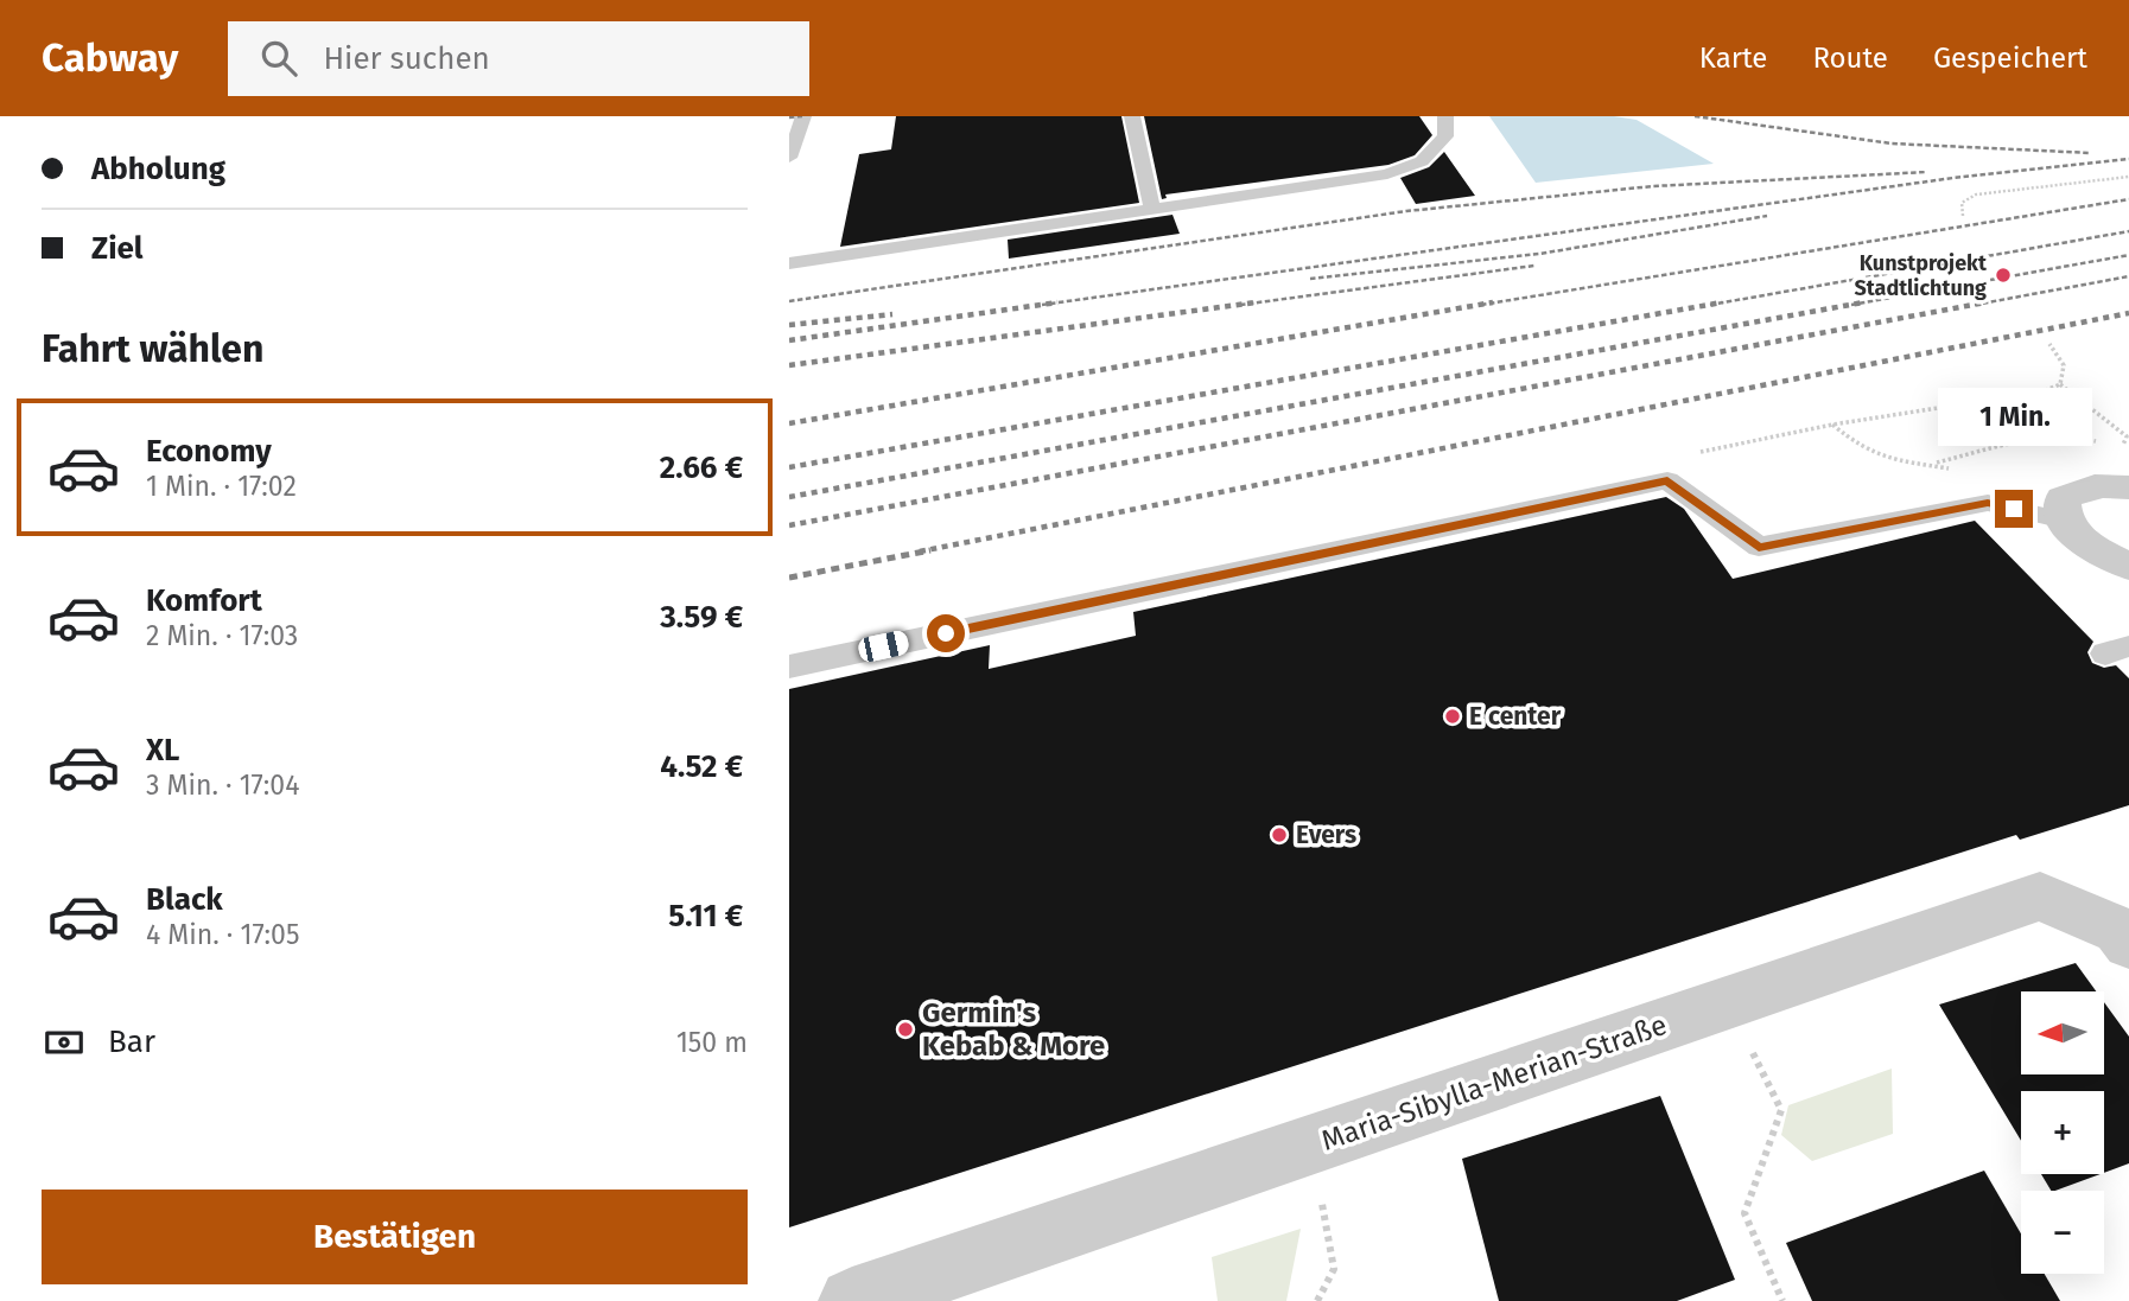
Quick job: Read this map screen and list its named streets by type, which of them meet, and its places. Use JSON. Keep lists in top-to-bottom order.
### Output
{
  "streets": {
    "street": ["Maria-Sibylla-Merian-Straße"]
  },
  "places": [
    "Kunstprojekt Stadtlichtung",
    "E center",
    "Evers",
    "Germin's Kebab & More"
  ],
  "north": "left",
  "page": {
    "header": "Cabway",
    "search": "Hier suchen",
    "nav": ["Karte", "Route", "Gespeichert"],
    "banner": ["Abholung", "Ziel"],
    "heading": "Fahrt wählen",
    "bubble": "1 Min.",
    "list": [
      {
        "name": "Economy",
        "note": "1 Min. · 17:02",
        "value": "2.66 €"
      },
      {
        "name": "Komfort",
        "note": "2 Min. · 17:03",
        "value": "3.59 €"
      },
      {
        "name": "XL",
        "note": "3 Min. · 17:04",
        "value": "4.52 €"
      },
      {
        "name": "Black",
        "note": "4 Min. · 17:05",
        "value": "5.11 €"
      }
    ],
    "map_buttons": ["+", "−"],
    "pay": ["Bar", "150 m"],
    "buttons": "Bestätigen"
  }
}
